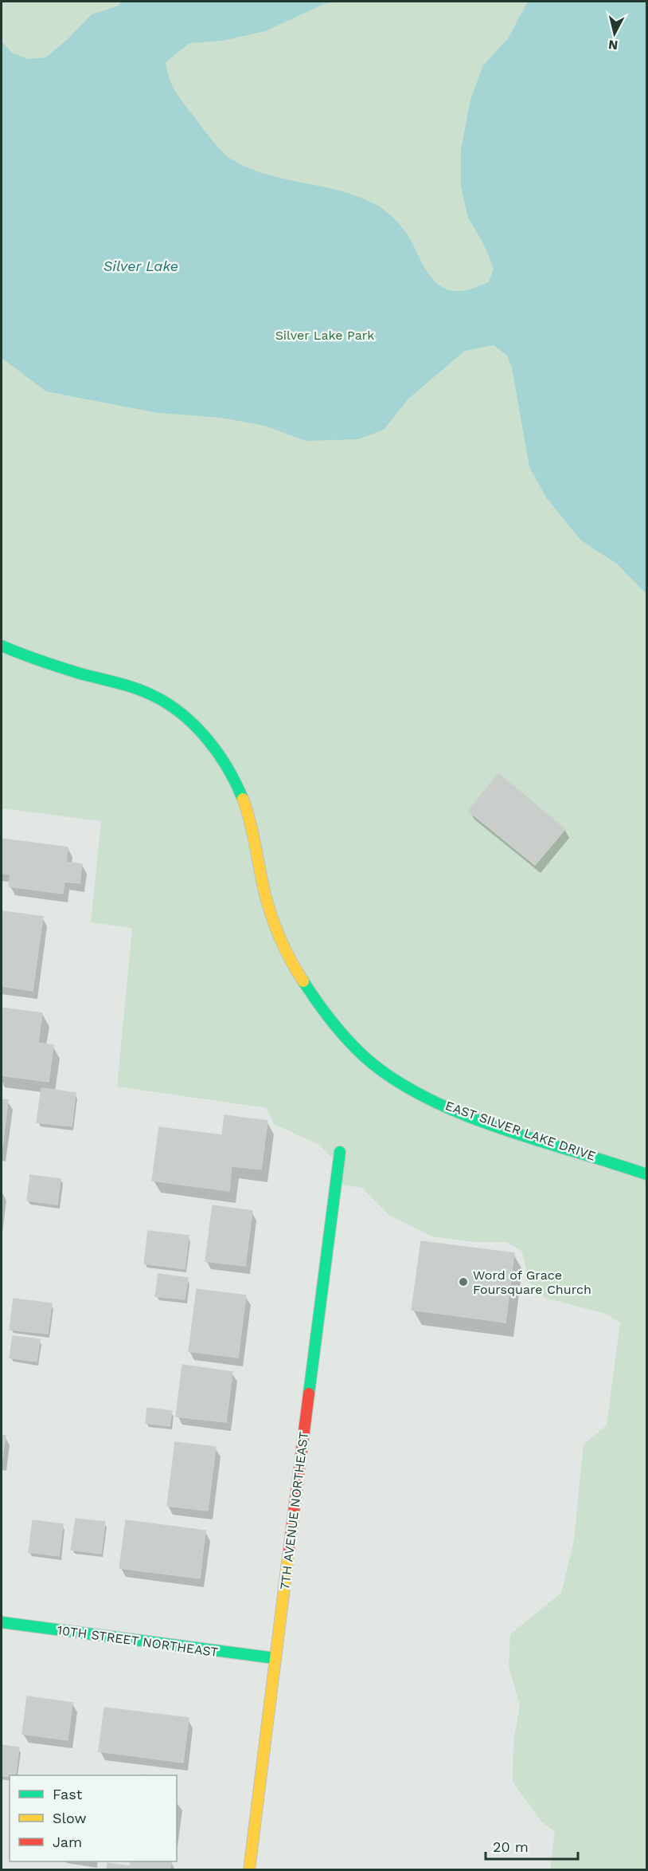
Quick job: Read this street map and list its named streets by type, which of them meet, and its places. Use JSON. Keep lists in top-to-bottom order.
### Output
{
  "streets": {
    "street": ["EAST SILVER LAKE DRIVE", "7TH AVENUE NORTHEAST", "10TH STREET NORTHEAST"]
  },
  "crossings": [
    ["7TH AVENUE NORTHEAST", "10TH STREET NORTHEAST"]
  ],
  "water": ["Silver Lake"],
  "parks": ["Silver Lake Park"],
  "places": ["Word of Grace Foursquare Church"],
  "legend": ["Fast", "Slow", "Jam"],
  "scale_bar": "20 m",
  "north": "bottom"
}
